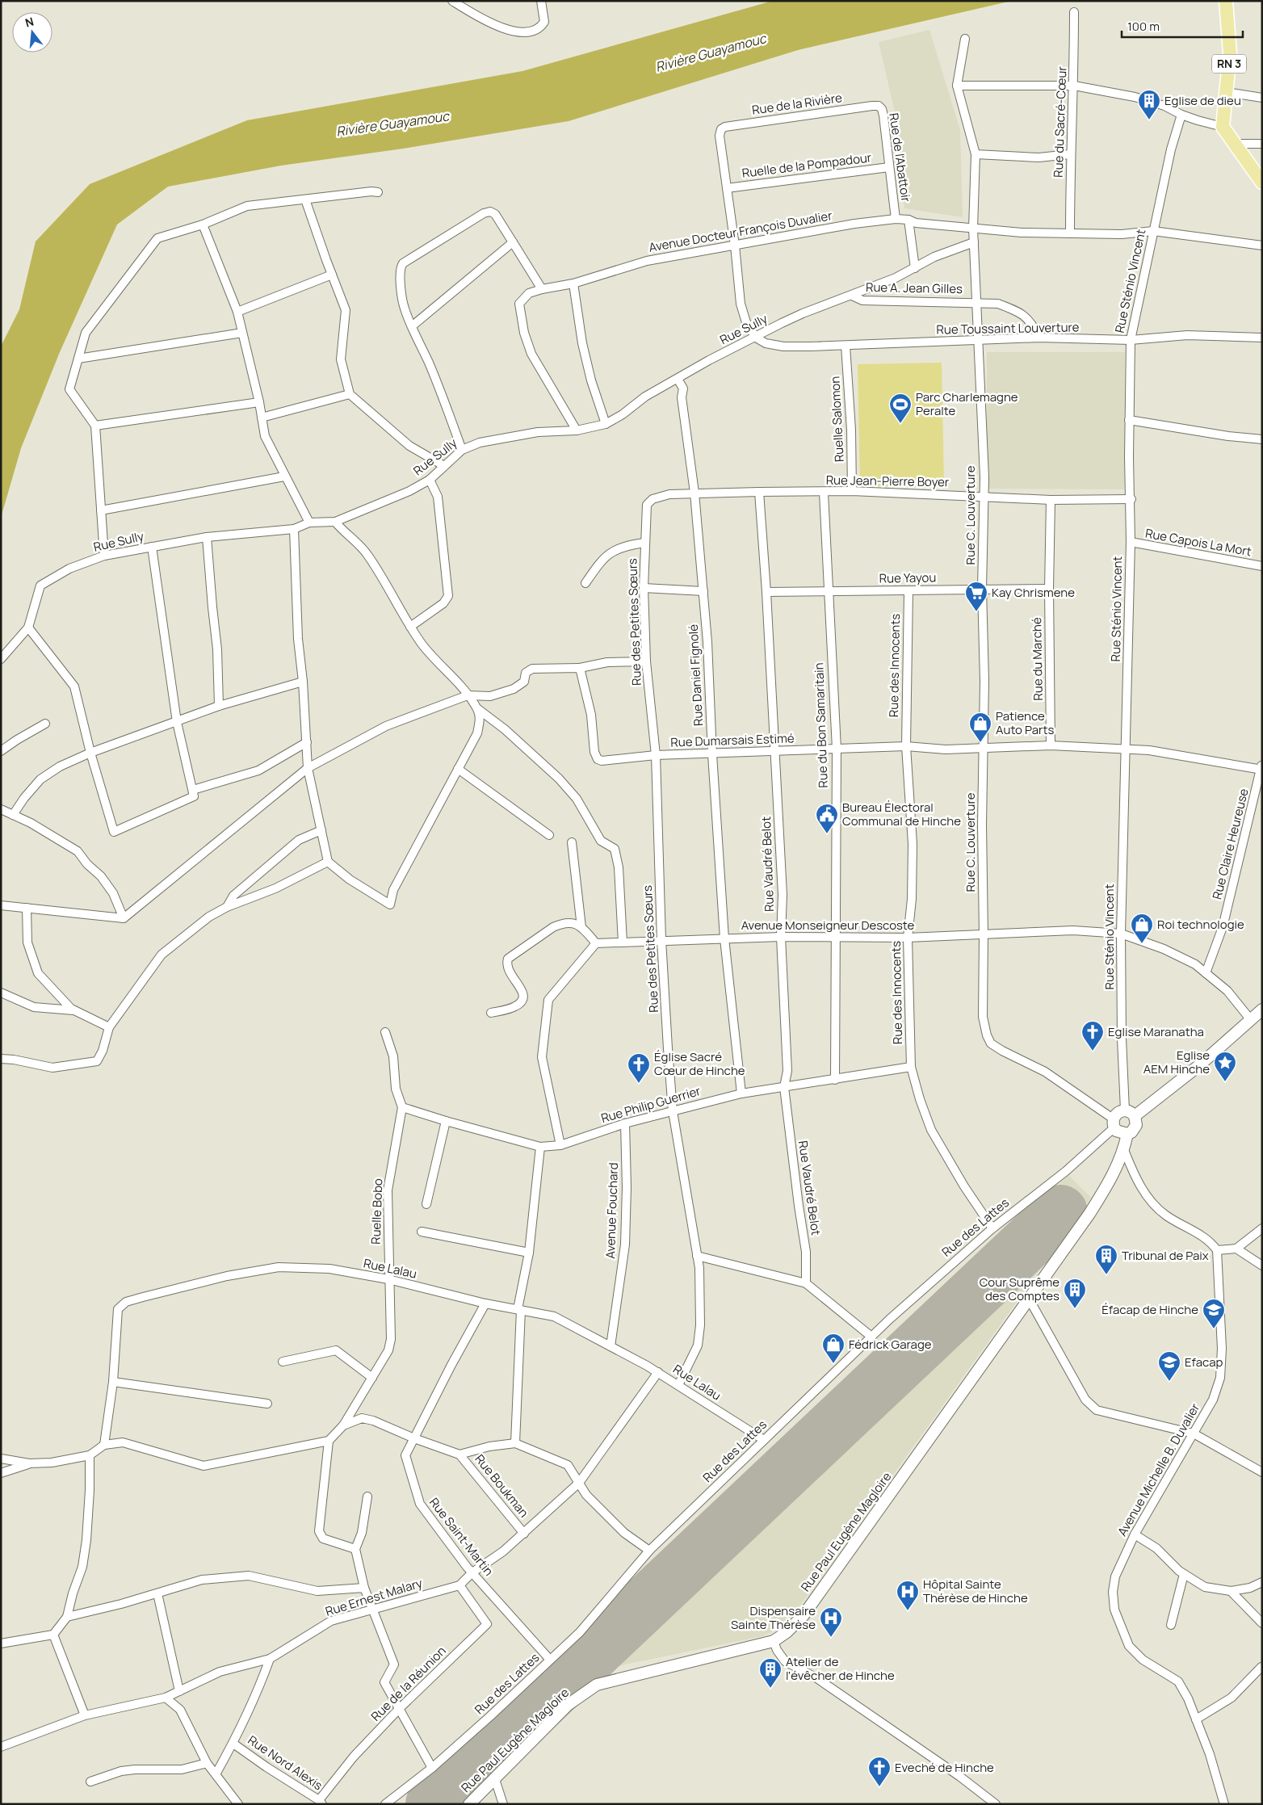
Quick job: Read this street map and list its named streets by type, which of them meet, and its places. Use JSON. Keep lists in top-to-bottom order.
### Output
{
  "streets": {
    "main road": ["RN 3", "Rue Paul Eugène Magloire"],
    "street": [
      "Rue de la Rivière",
      "Rue du Sacré-Cœur",
      "Rue de l'Abattoir",
      "Ruelle de la Pompadour",
      "Avenue Docteur François Duvalier",
      "Rue Sténio Vincent",
      "Rue A. Jean Gilles",
      "Rue Toussaint Louverture",
      "Rue Sully",
      "Ruelle Salomon",
      "Rue Jean-Pierre Boyer",
      "Rue C. Louverture",
      "Rue Capois La Mort",
      "Rue Yayou",
      "Rue des Petites Sœurs",
      "Rue du Marché",
      "Rue des Innocents",
      "Rue Daniel Fignolé",
      "Rue du Bon Samaritain",
      "Rue Dumarsais Estimé",
      "Rue Claire Heureuse",
      "Rue Vaudré Belot",
      "Avenue Monseigneur Descoste",
      "Rue Philip Guerrier",
      "Avenue Fouchard",
      "Ruelle Bobo",
      "Rue des Lattes",
      "Rue Lalau",
      "Avenue Michelle B. Duvalier",
      "Rue Boukman",
      "Rue Saint-Martin",
      "Rue Ernest Malary",
      "Rue de la Réunion",
      "Rue Nord Alexis"
    ]
  },
  "crossings": [
    ["Rue de la Rivière", "Rue de l'Abattoir"],
    ["Rue de la Rivière", "Ruelle de la Pompadour"],
    ["Rue du Sacré-Cœur", "Avenue Docteur François Duvalier"],
    ["Rue de l'Abattoir", "Ruelle de la Pompadour"],
    ["Rue de l'Abattoir", "Avenue Docteur François Duvalier"],
    ["Avenue Docteur François Duvalier", "Rue Sténio Vincent"],
    ["Avenue Docteur François Duvalier", "Rue Sully"],
    ["Avenue Docteur François Duvalier", "Rue C. Louverture"],
    ["Rue Sténio Vincent", "Rue Toussaint Louverture"],
    ["Rue Sténio Vincent", "Rue Jean-Pierre Boyer"],
    ["Rue Sténio Vincent", "Rue C. Louverture"],
    ["Rue Sténio Vincent", "Rue Capois La Mort"],
    ["Rue Sténio Vincent", "Rue Dumarsais Estimé"],
    ["Rue Sténio Vincent", "Avenue Monseigneur Descoste"],
    ["Rue Sténio Vincent", "Rue des Lattes"],
    ["Rue Sténio Vincent", "Rue Paul Eugène Magloire"],
    ["Rue A. Jean Gilles", "Rue Toussaint Louverture"],
    ["Rue A. Jean Gilles", "Rue Sully"],
    ["Rue A. Jean Gilles", "Rue C. Louverture"],
    ["Rue Toussaint Louverture", "Rue Sully"],
    ["Rue Toussaint Louverture", "Ruelle Salomon"],
    ["Rue Toussaint Louverture", "Rue C. Louverture"],
    ["Rue Sully", "Rue C. Louverture"],
    ["Rue Sully", "Rue Daniel Fignolé"],
    ["Ruelle Salomon", "Rue Jean-Pierre Boyer"],
    ["Rue Jean-Pierre Boyer", "Rue C. Louverture"],
    ["Rue Jean-Pierre Boyer", "Rue des Petites Sœurs"],
    ["Rue Jean-Pierre Boyer", "Rue du Marché"],
    ["Rue Jean-Pierre Boyer", "Rue Daniel Fignolé"],
    ["Rue Jean-Pierre Boyer", "Rue du Bon Samaritain"],
    ["Rue Jean-Pierre Boyer", "Rue Vaudré Belot"],
    ["Rue C. Louverture", "Rue Yayou"],
    ["Rue C. Louverture", "Rue Dumarsais Estimé"],
    ["Rue C. Louverture", "Avenue Monseigneur Descoste"],
    ["Rue C. Louverture", "Rue des Lattes"],
    ["Rue C. Louverture", "Rue Paul Eugène Magloire"],
    ["Rue Yayou", "Rue du Marché"],
    ["Rue Yayou", "Rue des Innocents"],
    ["Rue Yayou", "Rue du Bon Samaritain"],
    ["Rue Yayou", "Rue Vaudré Belot"],
    ["Rue des Petites Sœurs", "Rue Dumarsais Estimé"],
    ["Rue des Petites Sœurs", "Avenue Monseigneur Descoste"],
    ["Rue des Petites Sœurs", "Rue Philip Guerrier"],
    ["Rue des Petites Sœurs", "Rue Lalau"],
    ["Rue du Marché", "Rue Dumarsais Estimé"],
    ["Rue des Innocents", "Rue Dumarsais Estimé"],
    ["Rue des Innocents", "Avenue Monseigneur Descoste"],
    ["Rue des Innocents", "Rue Philip Guerrier"],
    ["Rue des Innocents", "Rue des Lattes"],
    ["Rue Daniel Fignolé", "Rue Dumarsais Estimé"],
    ["Rue Daniel Fignolé", "Avenue Monseigneur Descoste"],
    ["Rue Daniel Fignolé", "Rue Philip Guerrier"],
    ["Rue du Bon Samaritain", "Rue Dumarsais Estimé"],
    ["Rue du Bon Samaritain", "Avenue Monseigneur Descoste"],
    ["Rue du Bon Samaritain", "Rue Philip Guerrier"],
    ["Rue Dumarsais Estimé", "Rue Claire Heureuse"],
    ["Rue Dumarsais Estimé", "Rue Vaudré Belot"],
    ["Rue Claire Heureuse", "Avenue Monseigneur Descoste"],
    ["Rue Vaudré Belot", "Avenue Monseigneur Descoste"],
    ["Rue Vaudré Belot", "Rue Philip Guerrier"],
    ["Rue Philip Guerrier", "Avenue Fouchard"],
    ["Rue Philip Guerrier", "Ruelle Bobo"],
    ["Avenue Fouchard", "Rue Lalau"],
    ["Ruelle Bobo", "Rue Lalau"],
    ["Rue des Lattes", "Rue Lalau"],
    ["Rue des Lattes", "Rue Paul Eugène Magloire"],
    ["Rue des Lattes", "Rue Saint-Martin"],
    ["Rue Lalau", "Rue Saint-Martin"],
    ["Rue Lalau", "Rue Ernest Malary"],
    ["Rue Boukman", "Rue Ernest Malary"],
    ["Rue Saint-Martin", "Rue Ernest Malary"],
    ["Rue Ernest Malary", "Rue de la Réunion"],
    ["Rue de la Réunion", "Rue Nord Alexis"]
  ],
  "water": ["Rivière Guayamouc"],
  "places": {
    "building": [
      "Eglise de dieu",
      "Tribunal de Paix",
      "Cour Suprême des Comptes",
      "Atelier de l'évêcher de Hinche"
    ],
    "sports": ["Parc Charlemagne Peralte"],
    "supermarket": ["Kay Chrismene"],
    "shop": ["Patience Auto Parts", "Roi technologie", "Fédrick Garage"],
    "public building": ["Bureau Électoral Communal de Hinche"],
    "church": ["Eglise Maranatha", "Église Sacré Cœur de Hinche", "Eveché de Hinche"],
    "place": ["Eglise AEM Hinche"],
    "school or university": ["Éfacap de Hinche", "Efacap"],
    "hospital": ["Hôpital Sainte Thérèse de Hinche", "Dispensaire Sainte Thérèse"]
  },
  "scale_bar": "100 m",
  "north": "top"
}
